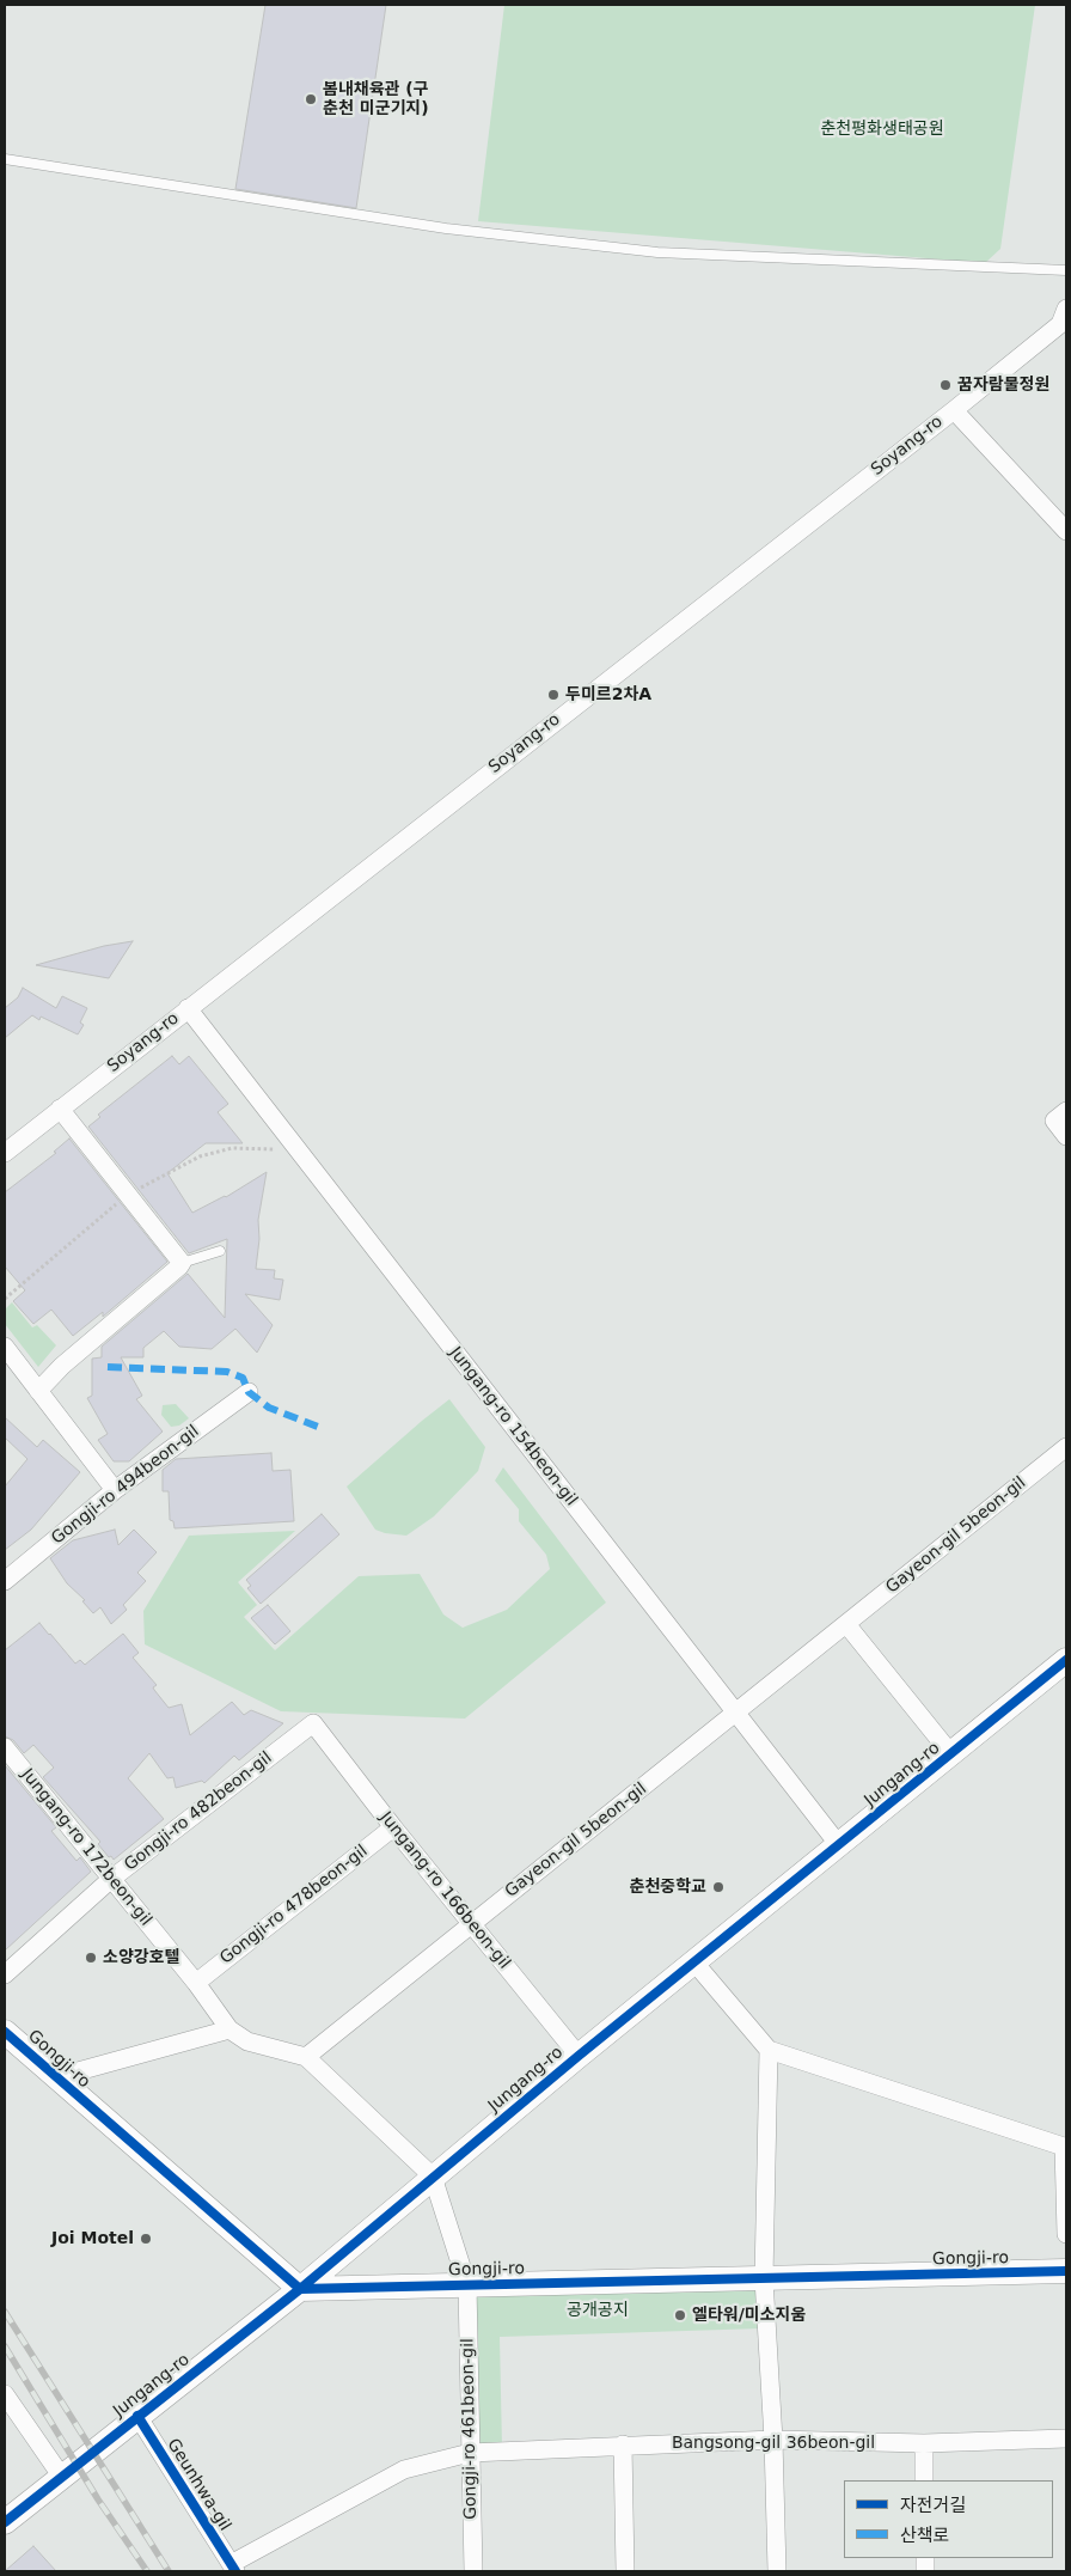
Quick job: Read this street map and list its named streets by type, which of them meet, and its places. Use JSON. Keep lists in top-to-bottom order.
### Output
{
  "streets": {
    "street": [
      "Soyang-ro",
      "Jungang-ro 154beon-gil",
      "Gongji-ro 494beon-gil",
      "Gayeon-gil 5beon-gil",
      "Jungang-ro",
      "Gongji-ro 482beon-gil",
      "Jungang-ro 172beon-gil",
      "Jungang-ro 166beon-gil",
      "Gongji-ro 478beon-gil",
      "Gongji-ro",
      "Gongji-ro 461beon-gil",
      "Bangsong-gil 36beon-gil",
      "Geunhwa-gil"
    ]
  },
  "crossings": [
    ["Soyang-ro", "Jungang-ro 154beon-gil"],
    ["Jungang-ro 154beon-gil", "Gayeon-gil 5beon-gil"],
    ["Jungang-ro 154beon-gil", "Jungang-ro"],
    ["Gayeon-gil 5beon-gil", "Jungang-ro 172beon-gil"],
    ["Gayeon-gil 5beon-gil", "Jungang-ro 166beon-gil"],
    ["Jungang-ro", "Jungang-ro 172beon-gil"],
    ["Jungang-ro", "Jungang-ro 166beon-gil"],
    ["Jungang-ro", "Gongji-ro"],
    ["Jungang-ro", "Gongji-ro 461beon-gil"],
    ["Jungang-ro", "Geunhwa-gil"],
    ["Gongji-ro 482beon-gil", "Jungang-ro 172beon-gil"],
    ["Gongji-ro 482beon-gil", "Jungang-ro 166beon-gil"],
    ["Jungang-ro 172beon-gil", "Gongji-ro 478beon-gil"],
    ["Jungang-ro 172beon-gil", "Gongji-ro 461beon-gil"],
    ["Jungang-ro 166beon-gil", "Gongji-ro 478beon-gil"],
    ["Gongji-ro", "Gongji-ro 461beon-gil"],
    ["Gongji-ro 461beon-gil", "Bangsong-gil 36beon-gil"],
    ["Bangsong-gil 36beon-gil", "Geunhwa-gil"]
  ],
  "parks": ["춘천평화생태공원", "공개공지"],
  "places": [
    "봄내채육관 (구 춘천 미군기지)",
    "꿈자람물정원",
    "두미르2차A",
    "춘천중학교",
    "소양강호텔",
    "Joi Motel",
    "엘타워/미소지움"
  ],
  "legend": ["자전거길", "산책로"]
}
